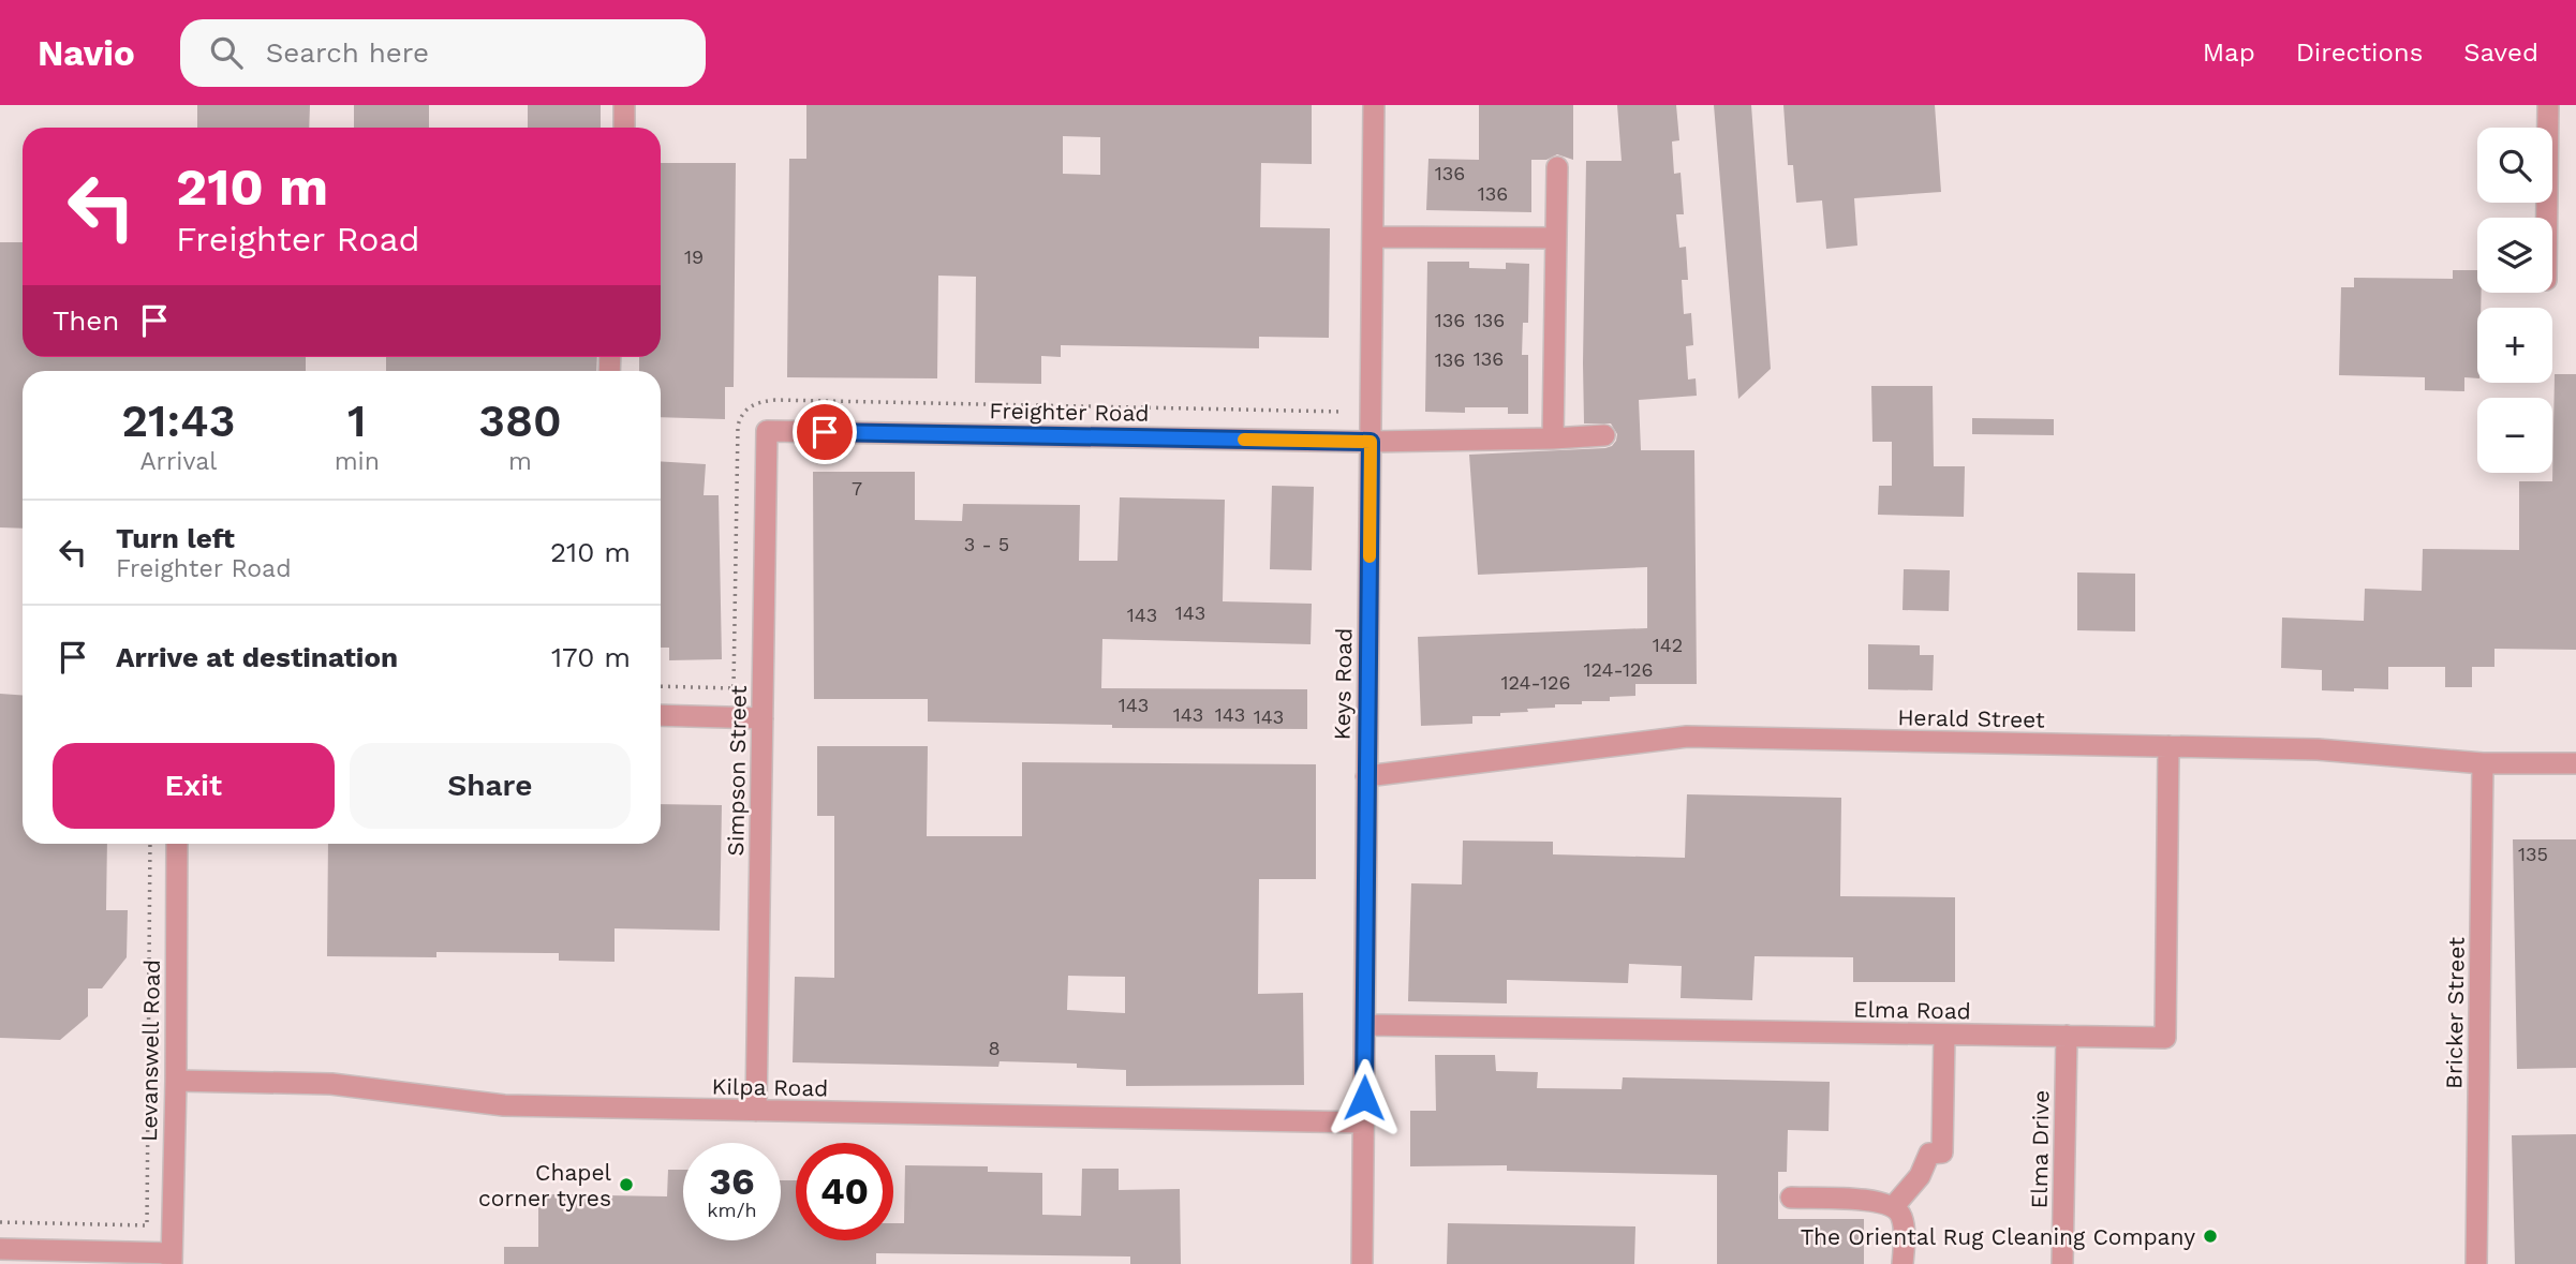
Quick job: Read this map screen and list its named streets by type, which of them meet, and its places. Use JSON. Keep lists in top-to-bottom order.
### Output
{
  "streets": {
    "street": [
      "Freighter Road",
      "Keys Road",
      "Herald Street",
      "Simpson Street",
      "Elma Road",
      "Bricker Street",
      "Levanswell Road",
      "Kilpa Road",
      "Elma Drive"
    ]
  },
  "crossings": [
    ["Freighter Road", "Keys Road"],
    ["Freighter Road", "Simpson Street"],
    ["Keys Road", "Herald Street"],
    ["Keys Road", "Elma Road"],
    ["Keys Road", "Kilpa Road"],
    ["Herald Street", "Elma Road"],
    ["Herald Street", "Bricker Street"],
    ["Simpson Street", "Kilpa Road"],
    ["Elma Road", "Elma Drive"],
    ["Levanswell Road", "Kilpa Road"]
  ],
  "places": ["Chapel corner tyres", "The Oriental Rug Cleaning Company"],
  "house_numbers": [
    "136",
    "136",
    "19",
    "136",
    "136",
    "136",
    "136",
    "7",
    "3 - 5",
    "143",
    "143",
    "142",
    "124-126",
    "124-126",
    "143",
    "143",
    "143",
    "143",
    "135",
    "8"
  ],
  "page": {
    "header": "Navio",
    "search": "Search here",
    "nav": ["Map", "Directions", "Saved"],
    "map_buttons": ["+", "−"],
    "turn": ["210 m", "Freighter Road"],
    "then": "Then",
    "eta": [
      "21:43",
      "Arrival",
      "1",
      "min",
      "380",
      "m"
    ],
    "list": [
      {
        "name": "Turn left",
        "note": "Freighter Road",
        "value": "210 m"
      },
      {
        "name": "Arrive at destination",
        "value": "170 m"
      }
    ],
    "buttons": ["Exit", "Share"],
    "speed": "36 km/h",
    "limit": "40"
  }
}
